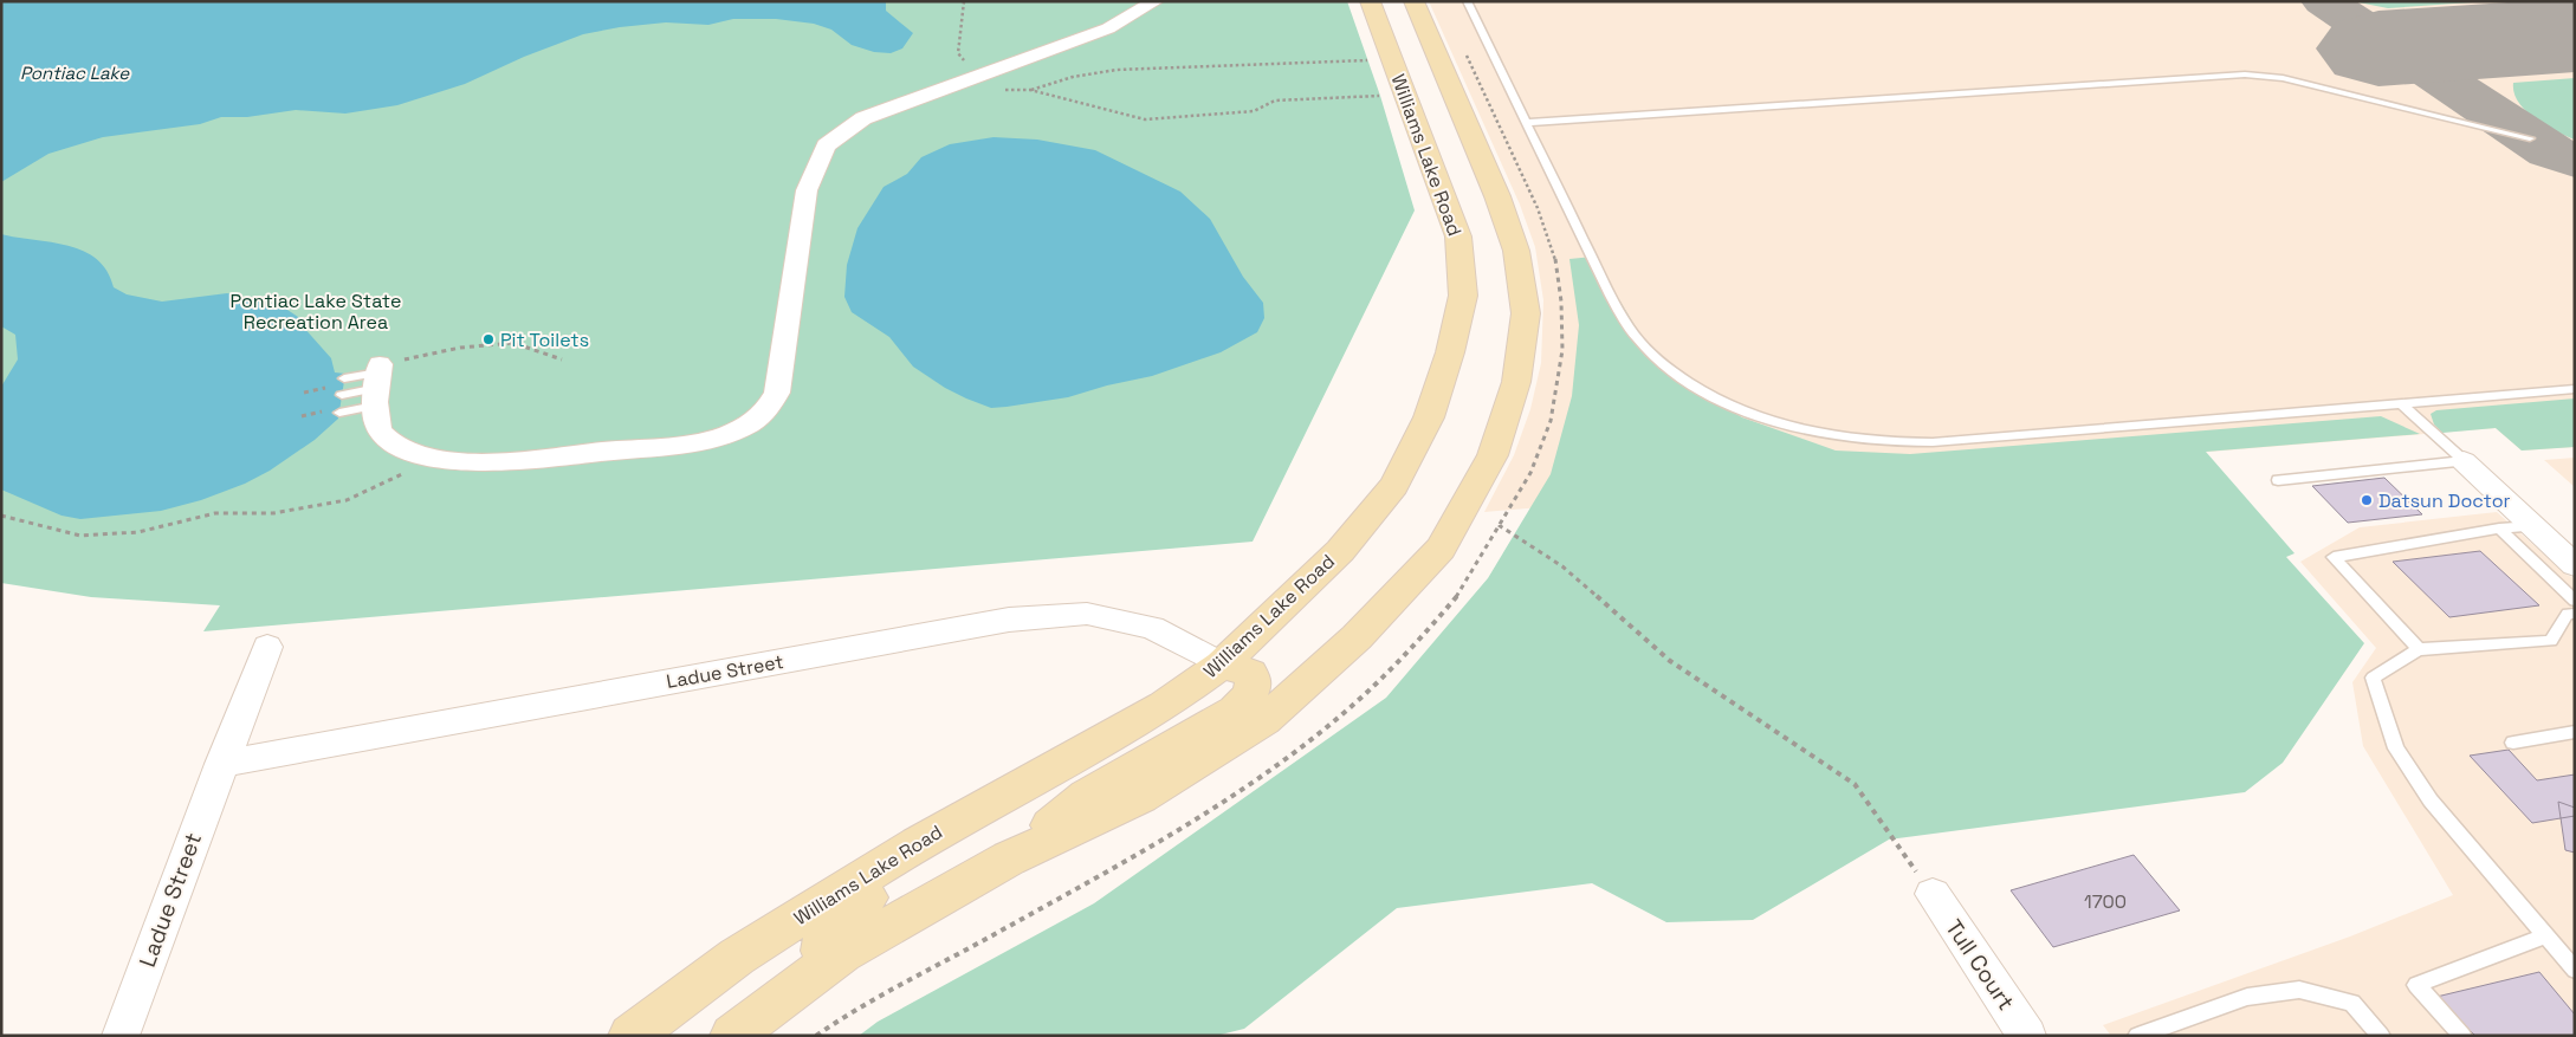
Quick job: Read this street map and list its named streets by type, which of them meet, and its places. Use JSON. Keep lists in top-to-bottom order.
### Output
{
  "streets": {
    "main road": ["Williams Lake Road"],
    "street": ["Ladue Street", "Tull Court"]
  },
  "crossings": [
    ["Williams Lake Road", "Ladue Street"]
  ],
  "water": ["Pontiac Lake"],
  "parks": ["Pontiac Lake State Recreation Area"],
  "places": ["Pit Toilets", "Datsun Doctor"],
  "house_numbers": ["1700"]
}
